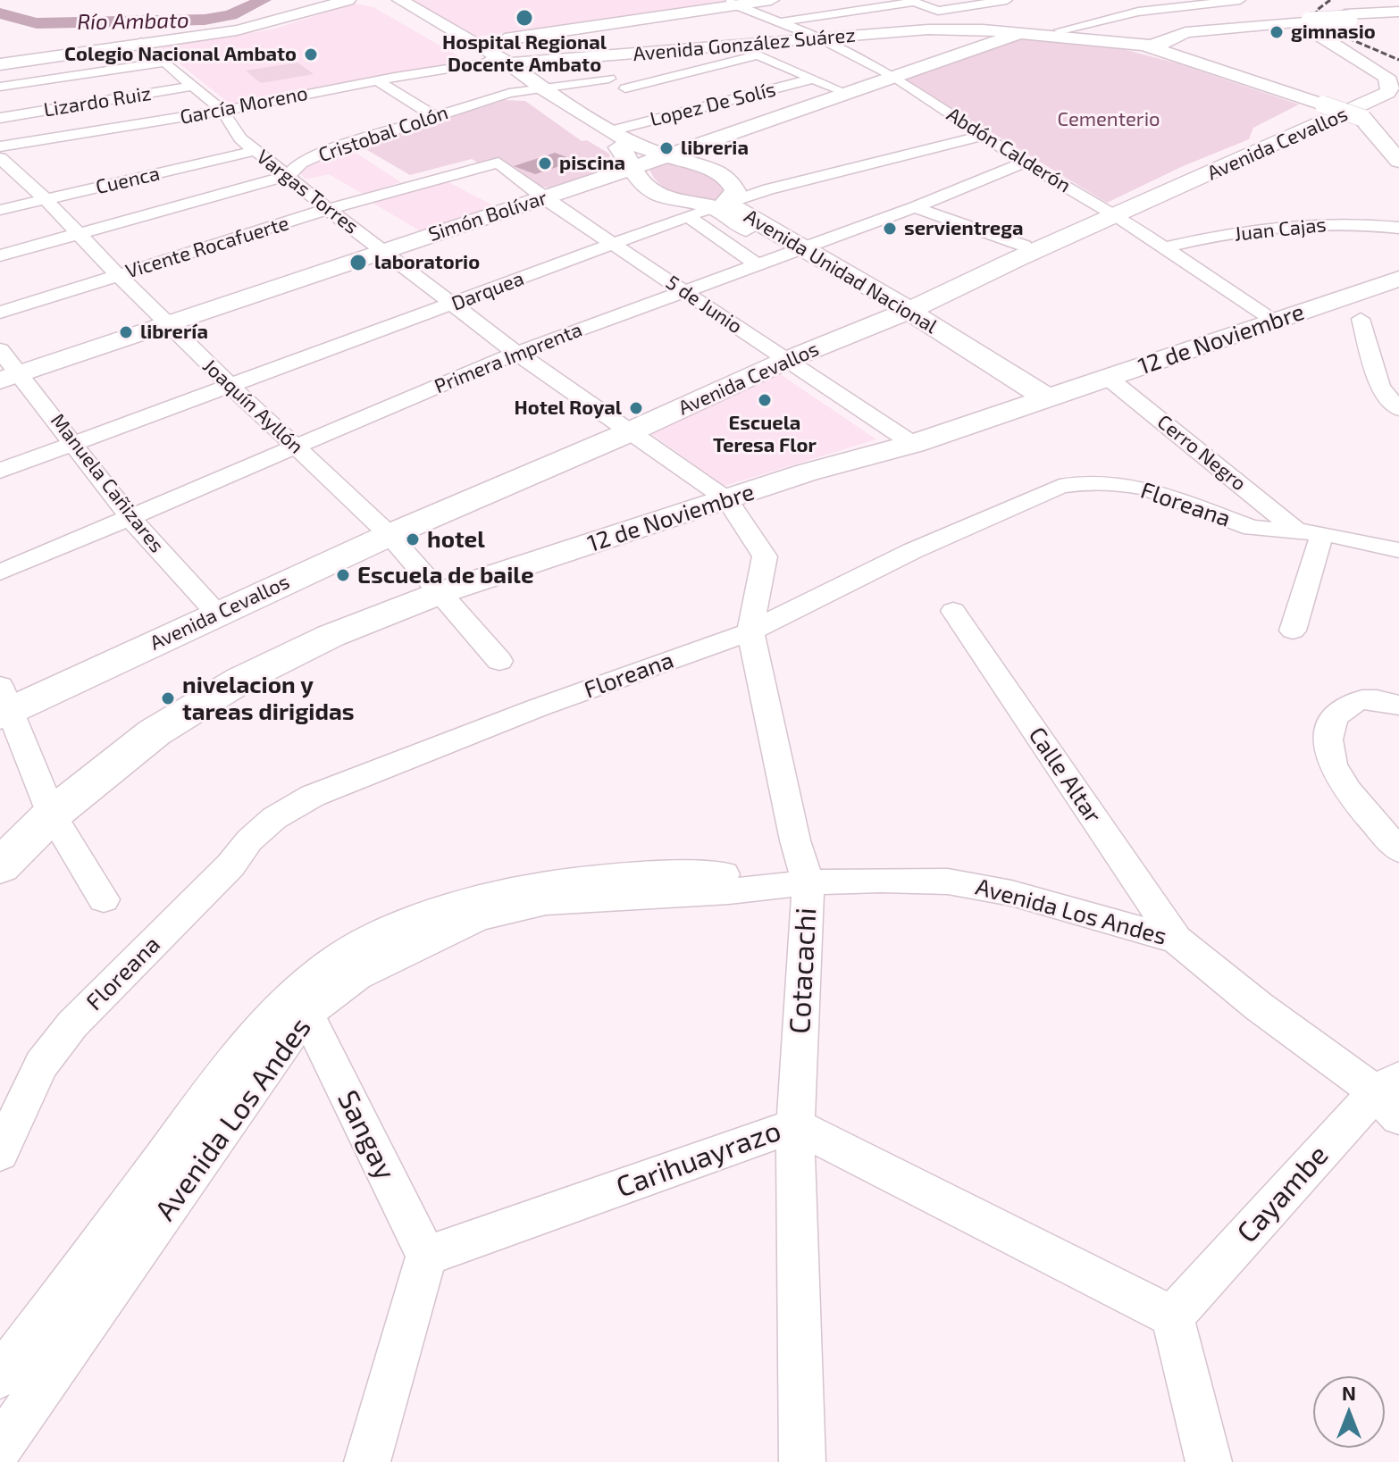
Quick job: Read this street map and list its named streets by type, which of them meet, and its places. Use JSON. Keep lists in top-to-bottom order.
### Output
{
  "streets": {
    "main road": [
      "Avenida González Suárez",
      "Avenida Cevallos",
      "Simón Bolívar",
      "Avenida Unidad Nacional",
      "12 de Noviembre"
    ],
    "street": [
      "Lizardo Ruiz",
      "Lopez De Solís",
      "García Moreno",
      "Cristobal Colón",
      "Abdón Calderón",
      "Cuenca",
      "Vargas Torres",
      "Juan Cajas",
      "Vicente Rocafuerte",
      "Darquea",
      "5 de Junio",
      "Primera Imprenta",
      "Joaquín Ayllón",
      "Cerro Negro",
      "Manuela Cañizares",
      "Floreana",
      "Calle Altar",
      "Avenida Los Andes",
      "Cotacachi",
      "Sangay",
      "Carihuayrazo",
      "Cayambe"
    ]
  },
  "crossings": [
    ["Avenida González Suárez", "García Moreno"],
    ["Avenida González Suárez", "Abdón Calderón"],
    ["Avenida González Suárez", "Simón Bolívar"],
    ["Avenida González Suárez", "Avenida Unidad Nacional"],
    ["Lizardo Ruiz", "Vargas Torres"],
    ["Lopez De Solís", "Avenida Unidad Nacional"],
    ["García Moreno", "Vargas Torres"],
    ["García Moreno", "Avenida Unidad Nacional"],
    ["Cristobal Colón", "Vargas Torres"],
    ["Cristobal Colón", "Avenida Unidad Nacional"],
    ["Cristobal Colón", "Joaquín Ayllón"],
    ["Avenida Cevallos", "Abdón Calderón"],
    ["Avenida Cevallos", "Vargas Torres"],
    ["Avenida Cevallos", "Avenida Unidad Nacional"],
    ["Avenida Cevallos", "5 de Junio"],
    ["Avenida Cevallos", "Joaquín Ayllón"],
    ["Avenida Cevallos", "Manuela Cañizares"],
    ["Abdón Calderón", "Simón Bolívar"],
    ["Abdón Calderón", "Juan Cajas"],
    ["Abdón Calderón", "Darquea"],
    ["Abdón Calderón", "12 de Noviembre"],
    ["Abdón Calderón", "Primera Imprenta"],
    ["Cuenca", "Vargas Torres"],
    ["Cuenca", "Joaquín Ayllón"],
    ["Vargas Torres", "Simón Bolívar"],
    ["Vargas Torres", "Vicente Rocafuerte"],
    ["Vargas Torres", "Darquea"],
    ["Vargas Torres", "12 de Noviembre"],
    ["Vargas Torres", "Primera Imprenta"],
    ["Vargas Torres", "Cotacachi"],
    ["Simón Bolívar", "Avenida Unidad Nacional"],
    ["Simón Bolívar", "5 de Junio"],
    ["Simón Bolívar", "Joaquín Ayllón"],
    ["Simón Bolívar", "Manuela Cañizares"],
    ["Vicente Rocafuerte", "5 de Junio"],
    ["Vicente Rocafuerte", "Joaquín Ayllón"],
    ["Avenida Unidad Nacional", "Darquea"],
    ["Avenida Unidad Nacional", "12 de Noviembre"],
    ["Avenida Unidad Nacional", "Primera Imprenta"],
    ["Darquea", "5 de Junio"],
    ["Darquea", "Joaquín Ayllón"],
    ["Darquea", "Manuela Cañizares"],
    ["5 de Junio", "12 de Noviembre"],
    ["5 de Junio", "Primera Imprenta"],
    ["12 de Noviembre", "Joaquín Ayllón"],
    ["12 de Noviembre", "Cerro Negro"],
    ["12 de Noviembre", "Cotacachi"],
    ["Primera Imprenta", "Joaquín Ayllón"],
    ["Primera Imprenta", "Manuela Cañizares"],
    ["Cerro Negro", "Floreana"],
    ["Floreana", "Cotacachi"],
    ["Calle Altar", "Avenida Los Andes"],
    ["Avenida Los Andes", "Cotacachi"],
    ["Avenida Los Andes", "Sangay"],
    ["Avenida Los Andes", "Cayambe"],
    ["Cotacachi", "Carihuayrazo"],
    ["Sangay", "Carihuayrazo"],
    ["Carihuayrazo", "Cayambe"]
  ],
  "water": ["Río Ambato"],
  "parks": ["Cementerio"],
  "places": [
    "Hospital Regional Docente Ambato",
    "gimnasio",
    "Colegio Nacional Ambato",
    "libreria",
    "piscina",
    "servientrega",
    "laboratorio",
    "librería",
    "Escuela Teresa Flor",
    "Hotel Royal",
    "hotel",
    "Escuela de baile",
    "nivelacion y tareas dirigidas"
  ],
  "north": "top"
}
